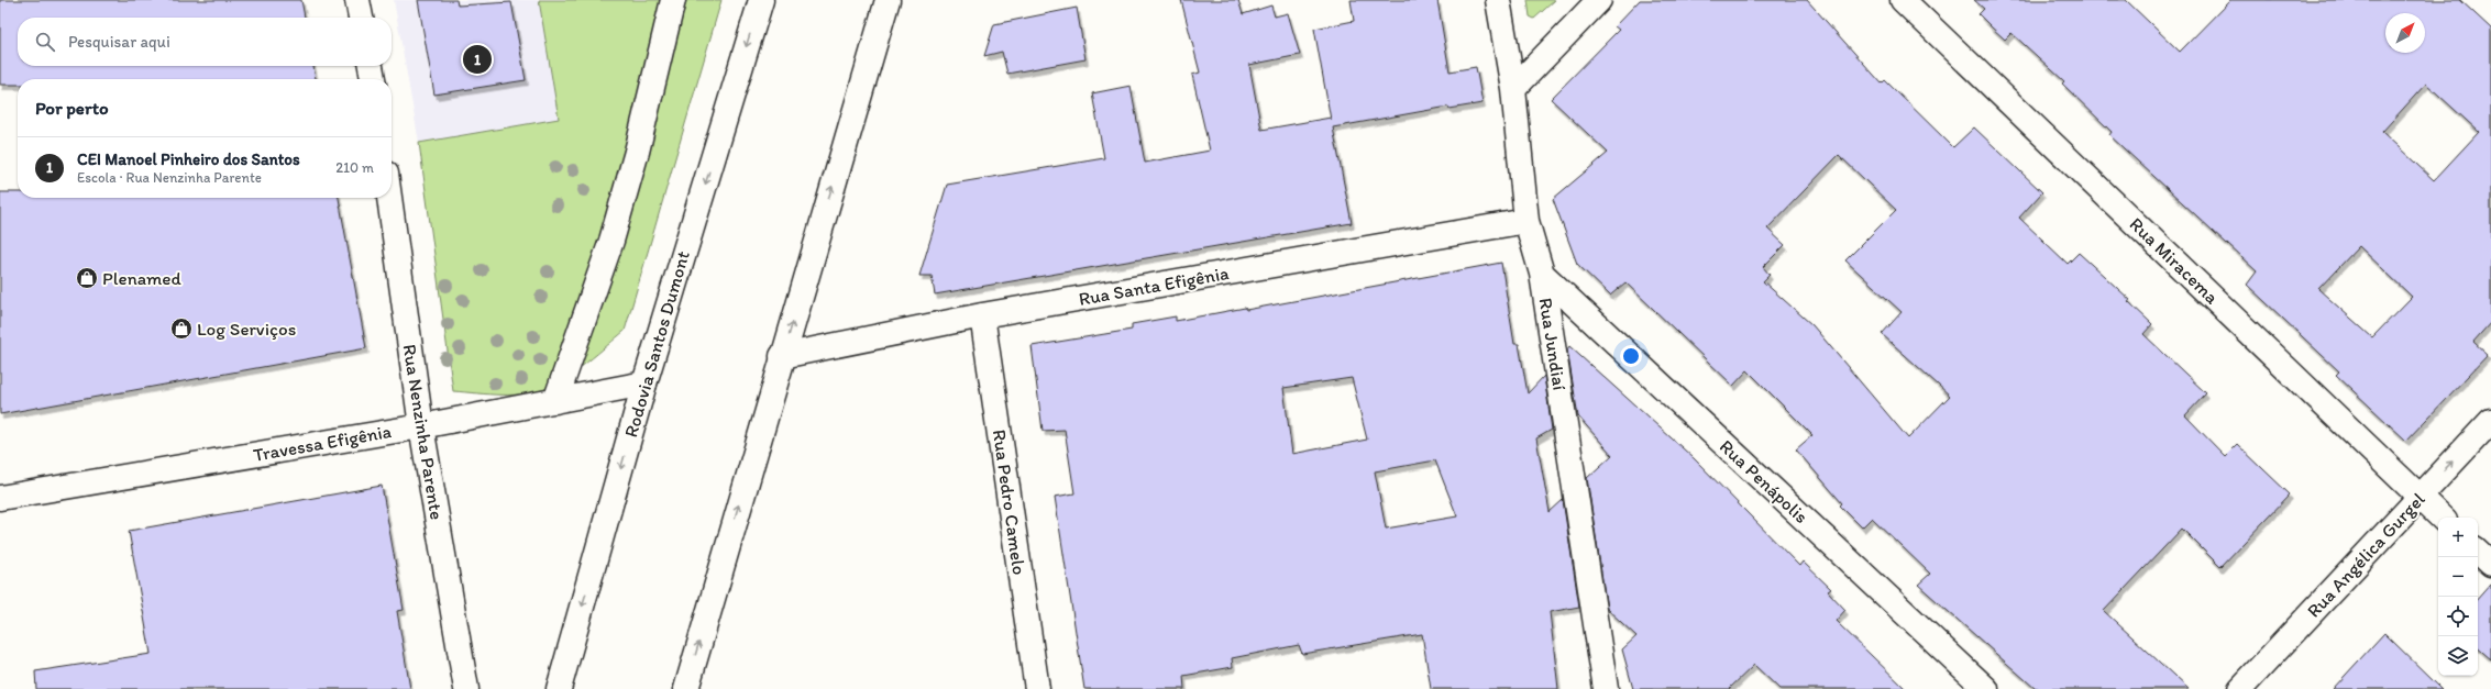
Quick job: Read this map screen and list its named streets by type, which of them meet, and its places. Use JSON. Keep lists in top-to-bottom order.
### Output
{
  "streets": {
    "main road": [
      "Rua Miracema",
      "Rua Santa Efigênia",
      "Rodovia Santos Dumont",
      "Rua Jundiaí",
      "Rua Nenzinha Parente",
      "Travessa Efigênia",
      "Rua Penápolis",
      "Rua Pedro Camelo",
      "Rua Angélica Gurgel"
    ]
  },
  "crossings": [
    ["Rua Miracema", "Rua Angélica Gurgel"],
    ["Rua Santa Efigênia", "Rua Jundiaí"],
    ["Rua Santa Efigênia", "Rua Pedro Camelo"],
    ["Rodovia Santos Dumont", "Travessa Efigênia"],
    ["Rua Jundiaí", "Rua Penápolis"],
    ["Rua Nenzinha Parente", "Travessa Efigênia"]
  ],
  "places": {
    "shop": ["Plenamed", "Log Serviços"]
  },
  "north": "top right",
  "page": {
    "search": "Pesquisar aqui",
    "pins": "1",
    "heading": "Por perto",
    "list": [
      {
        "mark": "1",
        "name": "CEI Manoel Pinheiro dos Santos",
        "note": "Escola · Rua Nenzinha Parente",
        "value": "210 m"
      }
    ],
    "map_buttons": ["+", "−"]
  }
}
